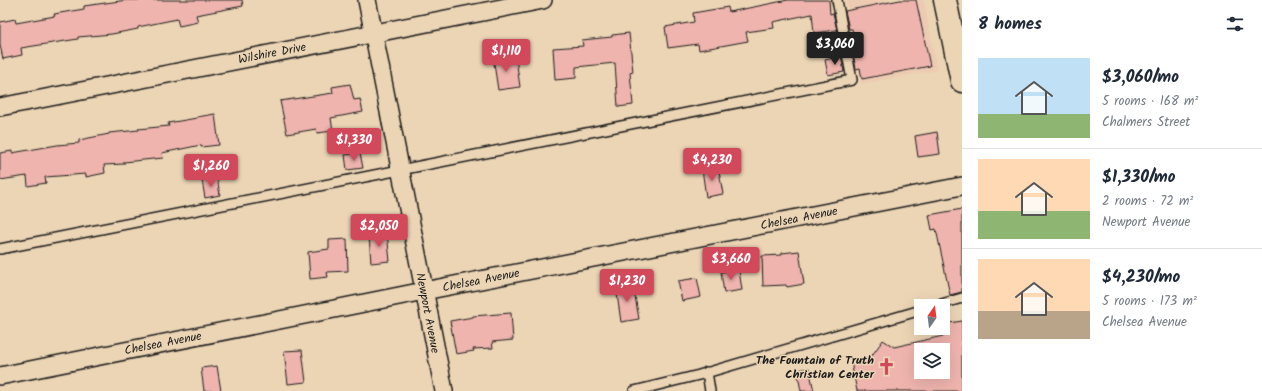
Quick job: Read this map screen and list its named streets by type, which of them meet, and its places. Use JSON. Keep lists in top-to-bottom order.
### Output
{
  "streets": {
    "street": ["Wilshire Drive", "Chelsea Avenue", "Newport Avenue"]
  },
  "crossings": [
    ["Wilshire Drive", "Newport Avenue"],
    ["Chelsea Avenue", "Newport Avenue"]
  ],
  "places": {
    "church": ["The Fountain of Truth Christian Center"]
  },
  "north": "top",
  "page": {
    "heading": "8 homes",
    "price": [
      "$3,060",
      "$1,110",
      "$1,330",
      "$4,230",
      "$1,260",
      "$2,050",
      "$3,660",
      "$1,230"
    ],
    "list": [
      {
        "name": "$3,060/mo",
        "note": "5 rooms · 168 m² · Chalmers Street"
      },
      {
        "name": "$1,330/mo",
        "note": "2 rooms · 72 m² · Newport Avenue"
      },
      {
        "name": "$4,230/mo",
        "note": "5 rooms · 173 m² · Chelsea Avenue"
      }
    ]
  }
}
